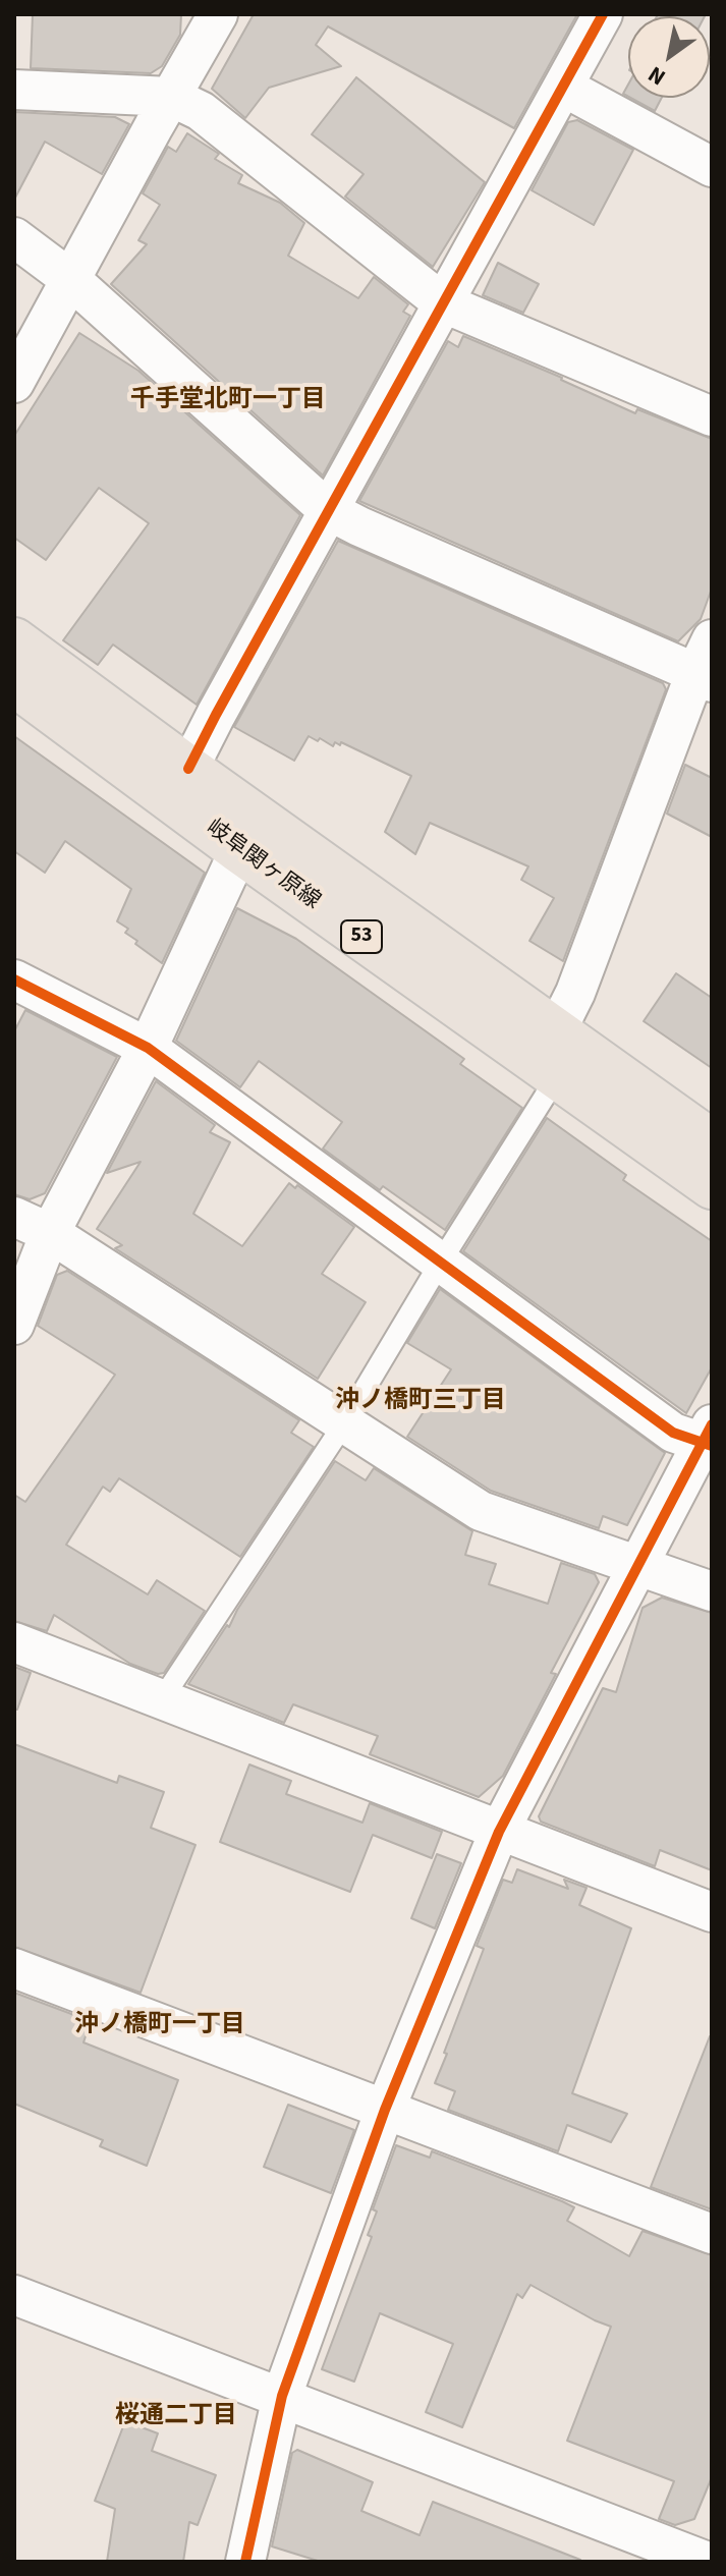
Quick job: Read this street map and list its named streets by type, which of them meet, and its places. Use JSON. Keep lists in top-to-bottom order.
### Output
{
  "streets": {
    "main road": ["岐阜関ヶ原線", "53"]
  },
  "districts": [
    "千手堂北町一丁目",
    "沖ノ橋町三丁目",
    "沖ノ橋町一丁目",
    "桜通二丁目"
  ],
  "north": "bottom left"
}
